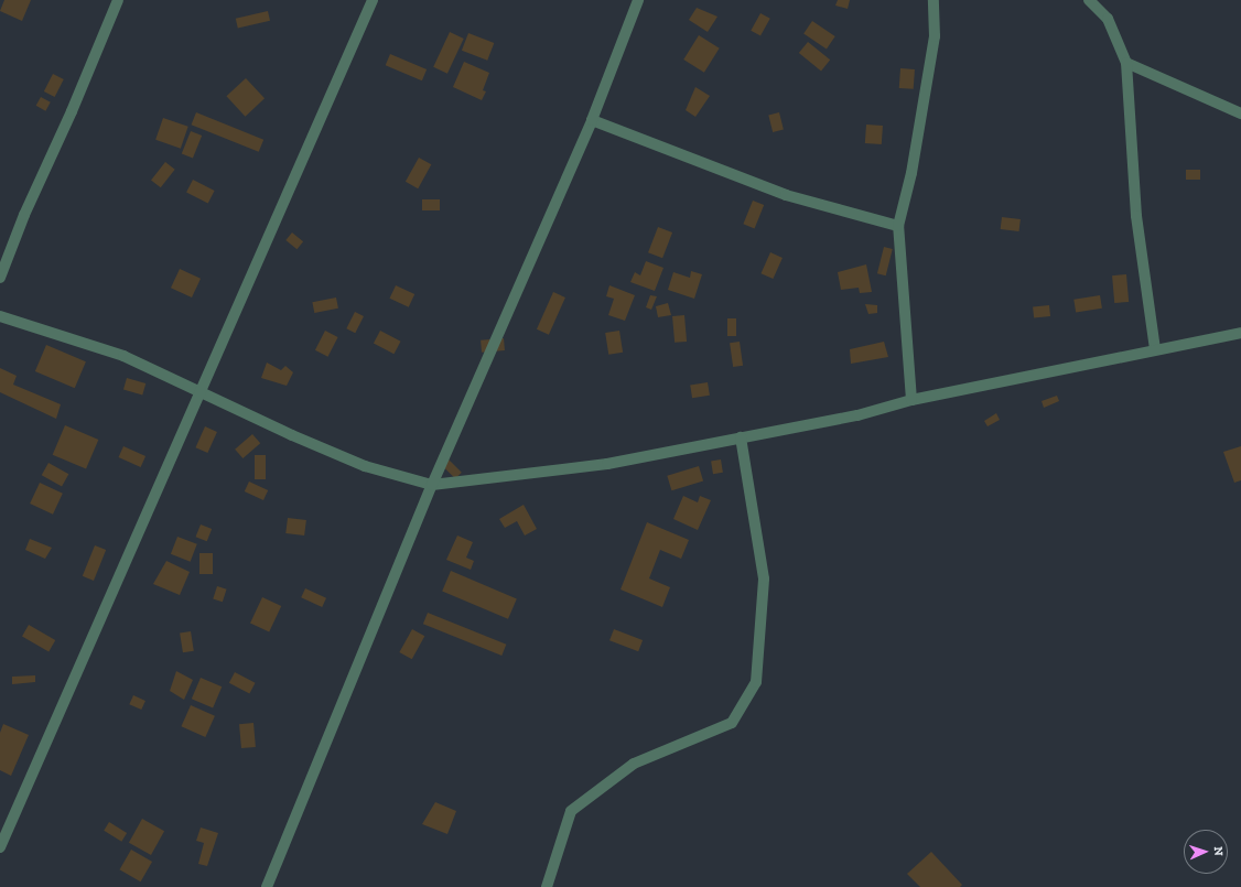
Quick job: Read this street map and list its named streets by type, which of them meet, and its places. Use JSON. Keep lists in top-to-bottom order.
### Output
{
  "north": "right"
}
